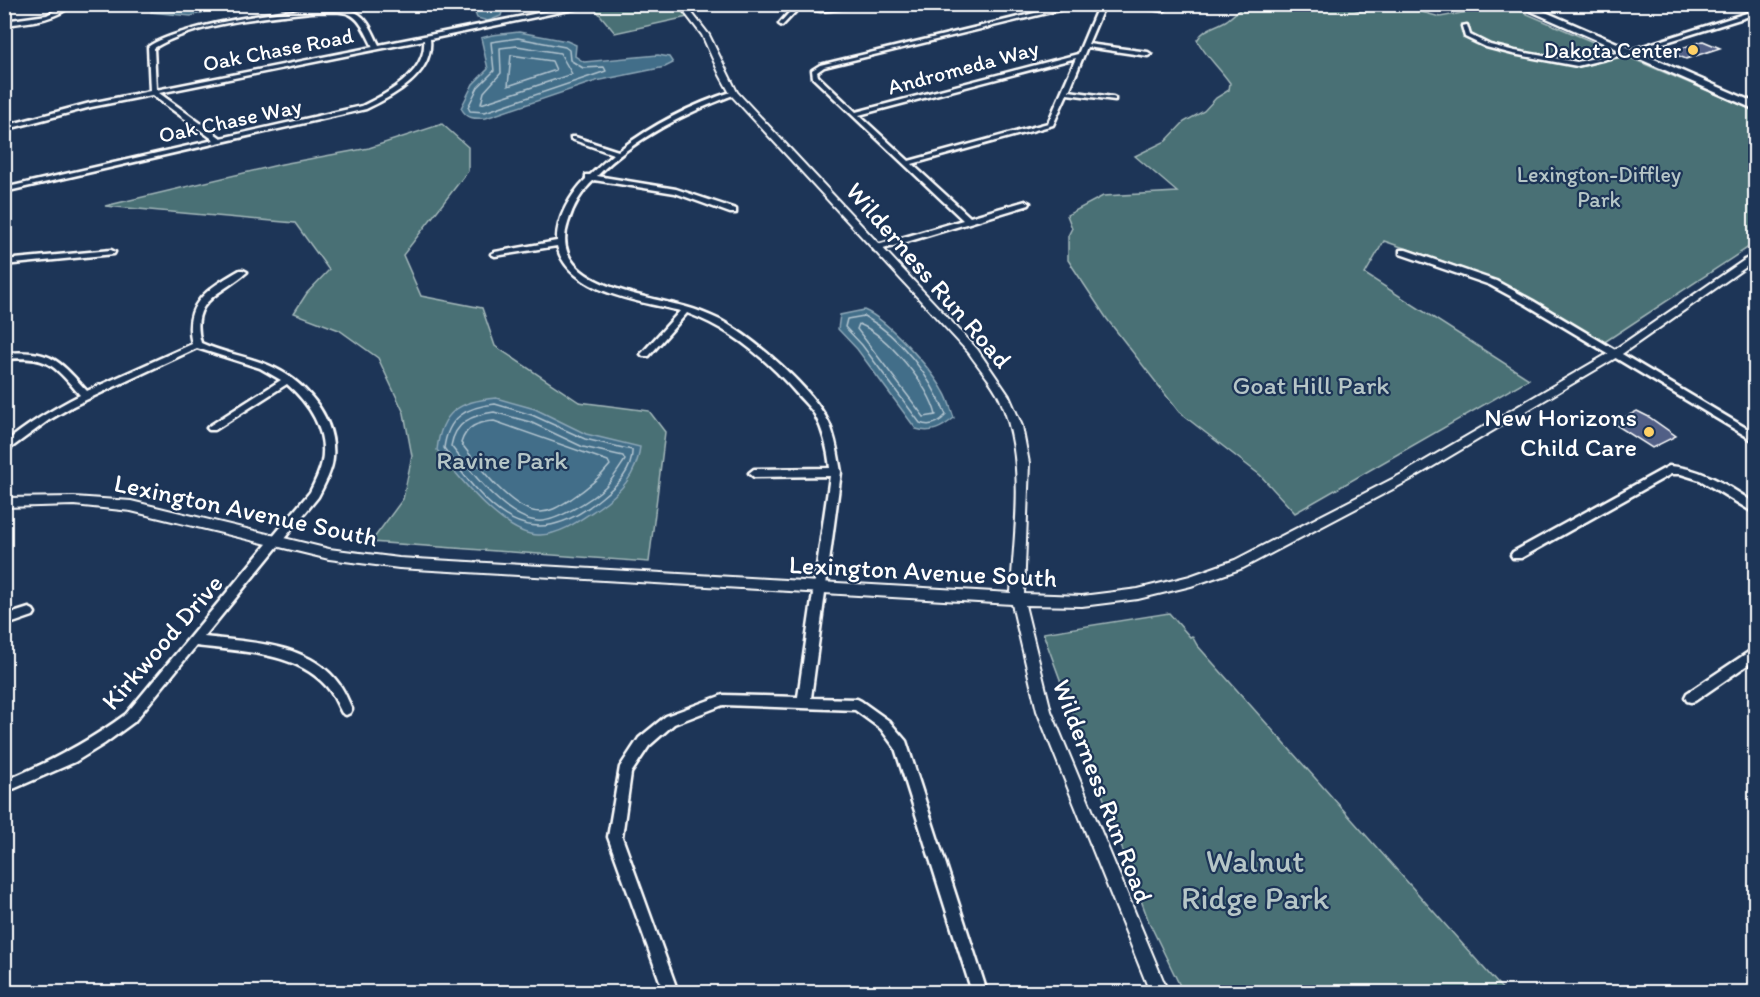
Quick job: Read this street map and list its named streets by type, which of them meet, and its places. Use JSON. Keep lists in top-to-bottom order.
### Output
{
  "streets": {
    "street": [
      "Oak Chase Road",
      "Andromeda Way",
      "Oak Chase Way",
      "Wilderness Run Road",
      "Lexington Avenue South",
      "Kirkwood Drive"
    ]
  },
  "crossings": [
    ["Oak Chase Road", "Oak Chase Way"],
    ["Wilderness Run Road", "Lexington Avenue South"],
    ["Lexington Avenue South", "Kirkwood Drive"]
  ],
  "parks": [
    "Lexington-Diffley Park",
    "Goat Hill Park",
    "Ravine Park",
    "Walnut Ridge Park"
  ],
  "places": ["Dakota Center", "New Horizons Child Care"]
}
